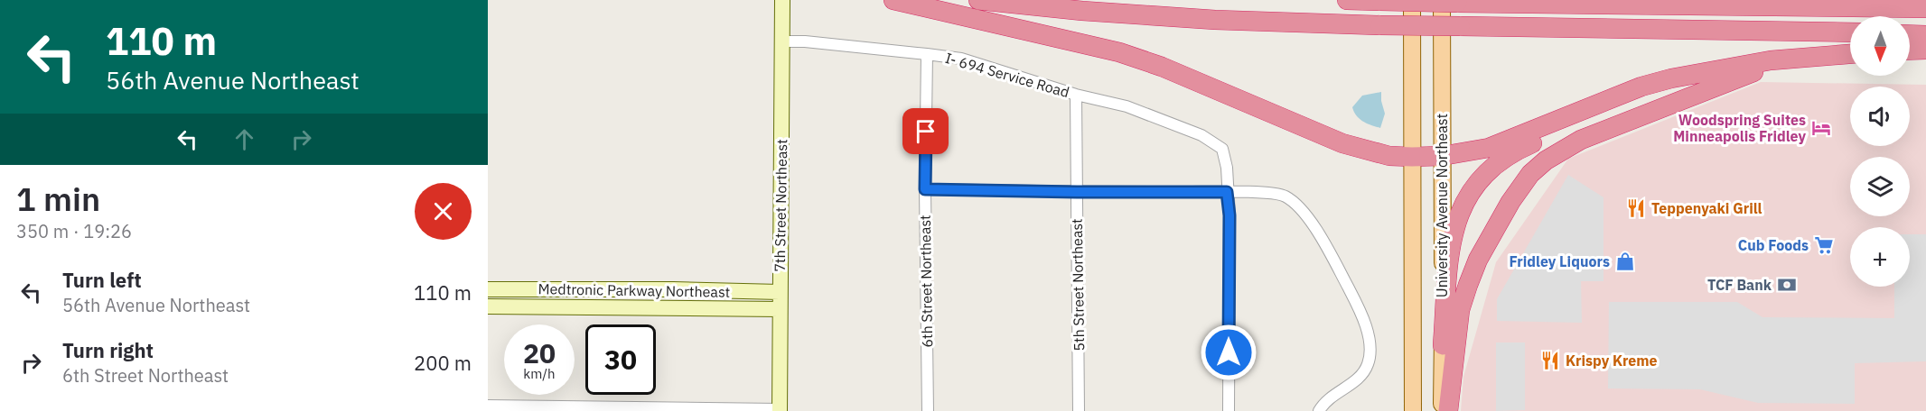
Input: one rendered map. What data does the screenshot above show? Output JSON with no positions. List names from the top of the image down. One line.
{"streets":{"main road":["University Avenue Northeast"],"street":["I- 694 Service Road","7th Street Northeast","6th Street Northeast","5th Street Northeast","Medtronic Parkway Northeast"]},"crossings":[["I- 694 Service Road","7th Street Northeast"],["I- 694 Service Road","6th Street Northeast"],["I- 694 Service Road","5th Street Northeast"],["7th Street Northeast","Medtronic Parkway Northeast"]],"places":{"hotel":["Woodspring Suites Minneapolis Fridley"],"restaurant":["Teppenyaki Grill","Krispy Kreme"],"supermarket":["Cub Foods"],"shop":["Fridley Liquors"],"bank":["TCF Bank"]},"north":"bottom","page":{"turn":["110 m","56th Avenue Northeast"],"map_buttons":"+","heading":["1 min","350 m · 19:26"],"list":[{"name":"Turn left","note":"56th Avenue Northeast","value":"110 m"},{"name":"Turn right","note":"6th Street Northeast","value":"200 m"}],"speed":"20 km/h","limit":"30"}}
